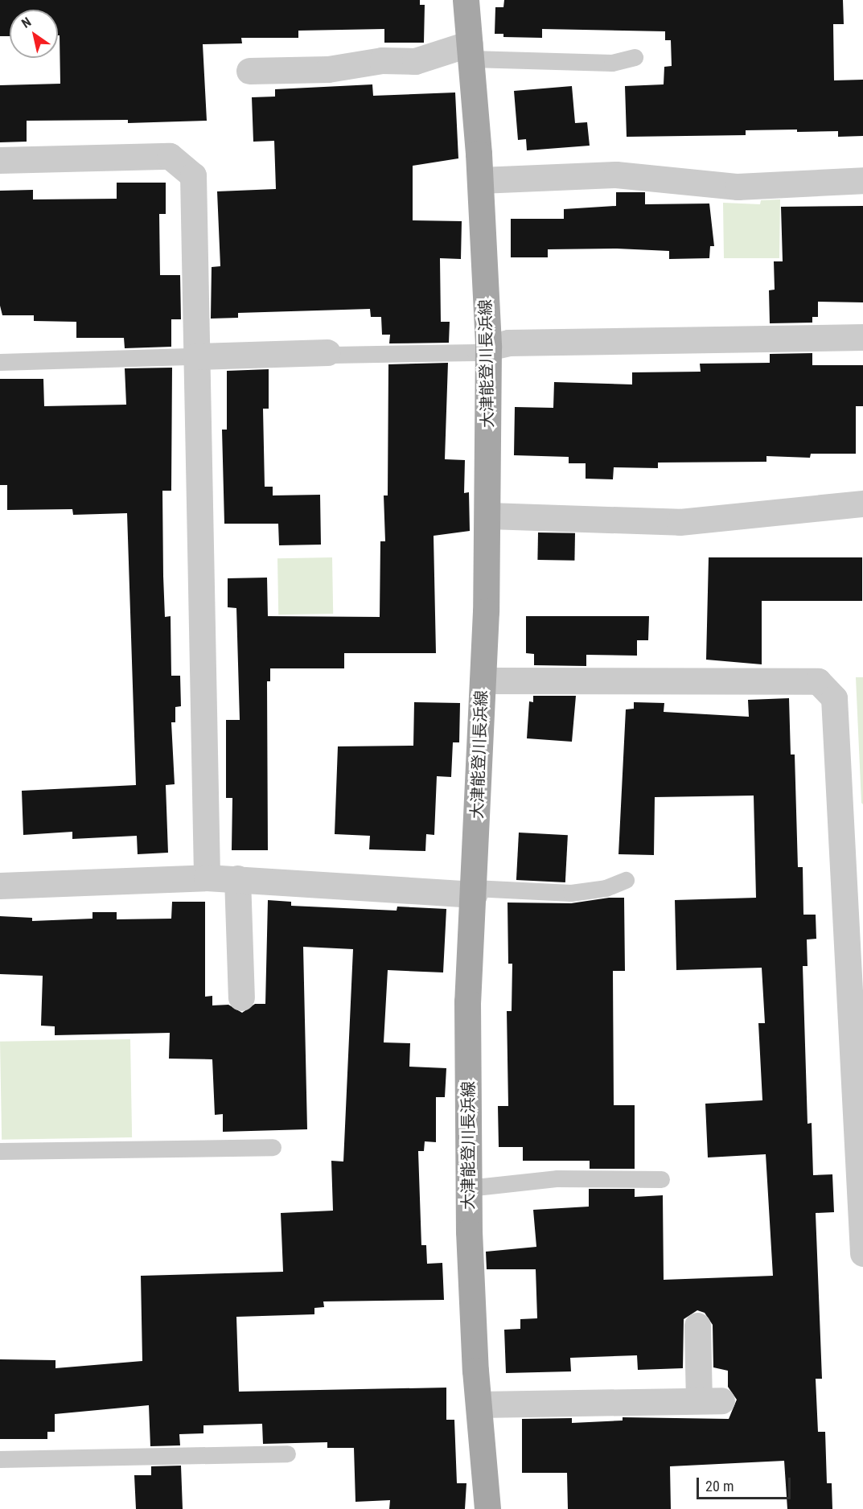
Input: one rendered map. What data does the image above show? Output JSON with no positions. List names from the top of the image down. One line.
{"streets":{"main road":["大津能登川長浜線"]},"scale_bar":"20 m","north":"top left"}
